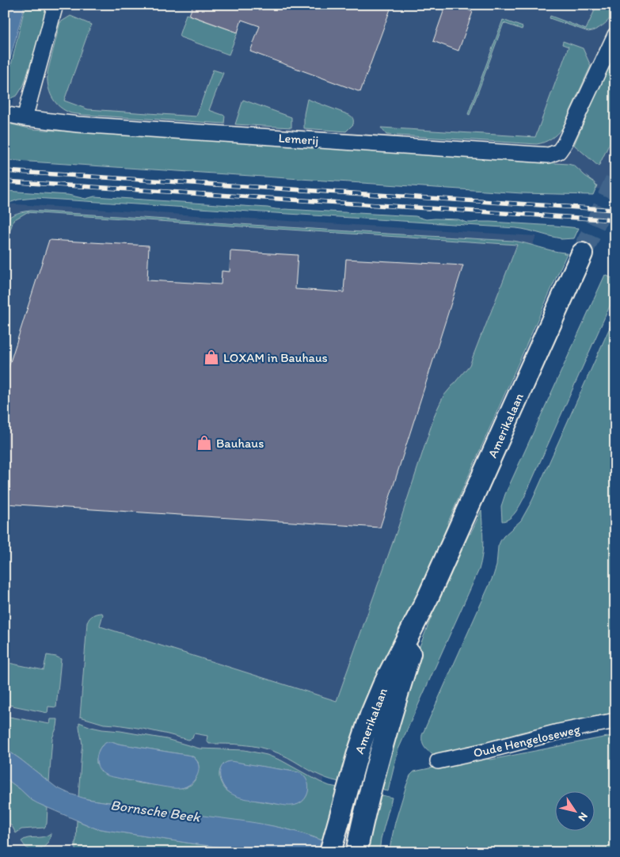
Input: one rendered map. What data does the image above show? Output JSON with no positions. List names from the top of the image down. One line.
{"streets":{"main road":["Amerikalaan"],"street":["Lemerij","Oude Hengeloseweg"]},"water":["Bornsche Beek"],"places":{"shop":["LOXAM in Bauhaus","Bauhaus"]},"north":"bottom right"}
